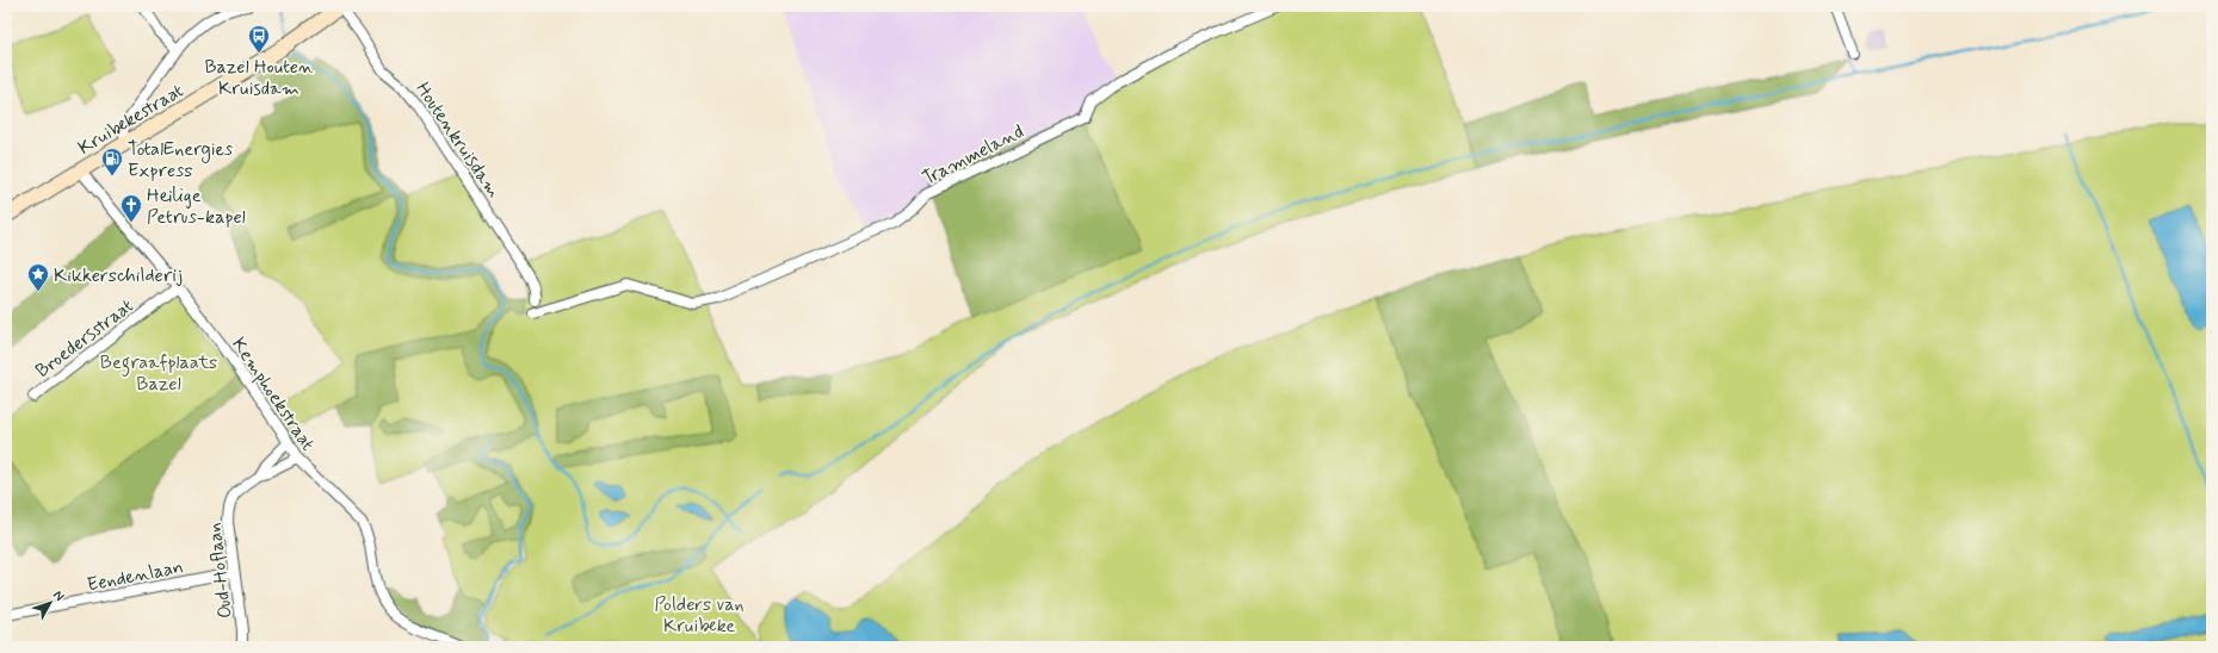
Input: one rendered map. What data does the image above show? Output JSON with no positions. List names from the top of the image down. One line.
{"streets":{"main road":["Kruibekestraat"],"street":["Houtenkruisdam","Trammeland","Broedersstraat","Kemphoekstraat","Oud-Hoflaan","Eendenlaan"]},"crossings":[["Kruibekestraat","Houtenkruisdam"],["Kruibekestraat","Kemphoekstraat"],["Broedersstraat","Kemphoekstraat"],["Kemphoekstraat","Oud-Hoflaan"],["Oud-Hoflaan","Eendenlaan"]],"parks":["Begraafplaats Bazel","Polders van Kruibeke"],"places":{"bus stop":["Bazel Houten Kruisdam"],"fuel station":["TotalEnergies Express"],"church":["Heilige Petrus-kapel"],"place":["Kikkerschilderij"]},"north":"top right"}
